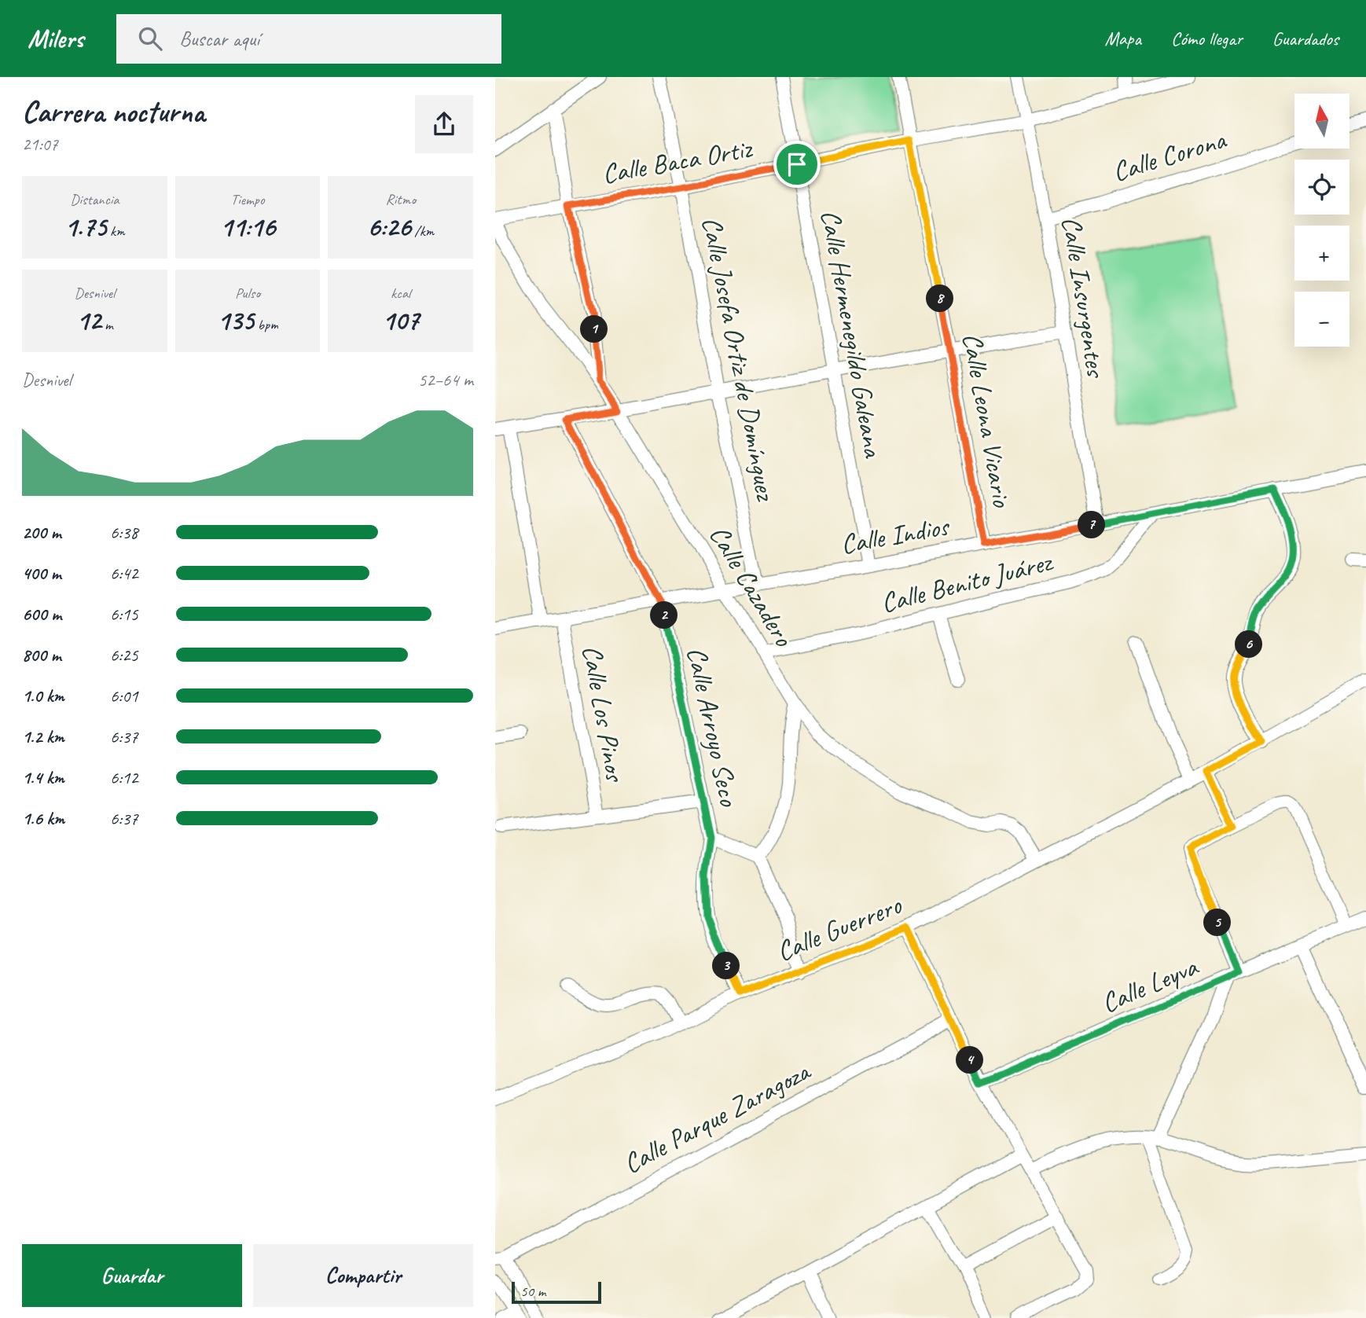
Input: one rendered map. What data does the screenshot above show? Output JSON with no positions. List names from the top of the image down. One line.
{"streets":{"street":["Calle Corona","Calle Baca Ortiz","Calle Insurgentes","Calle Hermenegildo Galeana","Calle Josefa Ortiz de Domínguez","Calle Leona Vicario","Calle Indios","Calle Benito Juárez","Calle Cazadero","Calle Los Pinos","Calle Arroyo Seco","Calle Guerrero","Calle Leyva","Calle Parque Zaragoza"]},"crossings":[["Calle Corona","Calle Insurgentes"],["Calle Baca Ortiz","Calle Insurgentes"],["Calle Baca Ortiz","Calle Hermenegildo Galeana"],["Calle Baca Ortiz","Calle Josefa Ortiz de Domínguez"],["Calle Baca Ortiz","Calle Leona Vicario"],["Calle Baca Ortiz","Calle Cazadero"],["Calle Insurgentes","Calle Indios"],["Calle Hermenegildo Galeana","Calle Indios"],["Calle Josefa Ortiz de Domínguez","Calle Indios"],["Calle Leona Vicario","Calle Indios"],["Calle Indios","Calle Benito Juárez"],["Calle Indios","Calle Cazadero"],["Calle Indios","Calle Los Pinos"],["Calle Indios","Calle Arroyo Seco"],["Calle Benito Juárez","Calle Cazadero"],["Calle Cazadero","Calle Guerrero"],["Calle Arroyo Seco","Calle Guerrero"]],"scale_bar":"50 m","north":"top","page":{"header":"Milers","search":"Buscar aquí","nav":["Mapa","Cómo llegar","Guardados"],"heading":["Carrera nocturna","21:07"],"map_buttons":["+","−"],"stats":[["Distancia","1.75 km"],["Tiempo","11:16"],["Ritmo","6:26 /km"],["Desnivel","12 m"],["Pulso","135 bpm"],["kcal","107"]],"pins":["8","1","7","2","6","5","3","4"],"chart":["Desnivel","52–64 m"],"list":[{"name":"200 m","note":"6:38"},{"name":"400 m","note":"6:42"},{"name":"600 m","note":"6:15"},{"name":"800 m","note":"6:25"},{"name":"1.0 km","note":"6:01"},{"name":"1.2 km","note":"6:37"},{"name":"1.4 km","note":"6:12"},{"name":"1.6 km","note":"6:37"}],"buttons":["Guardar","Compartir"],"scale":"50 m"}}
